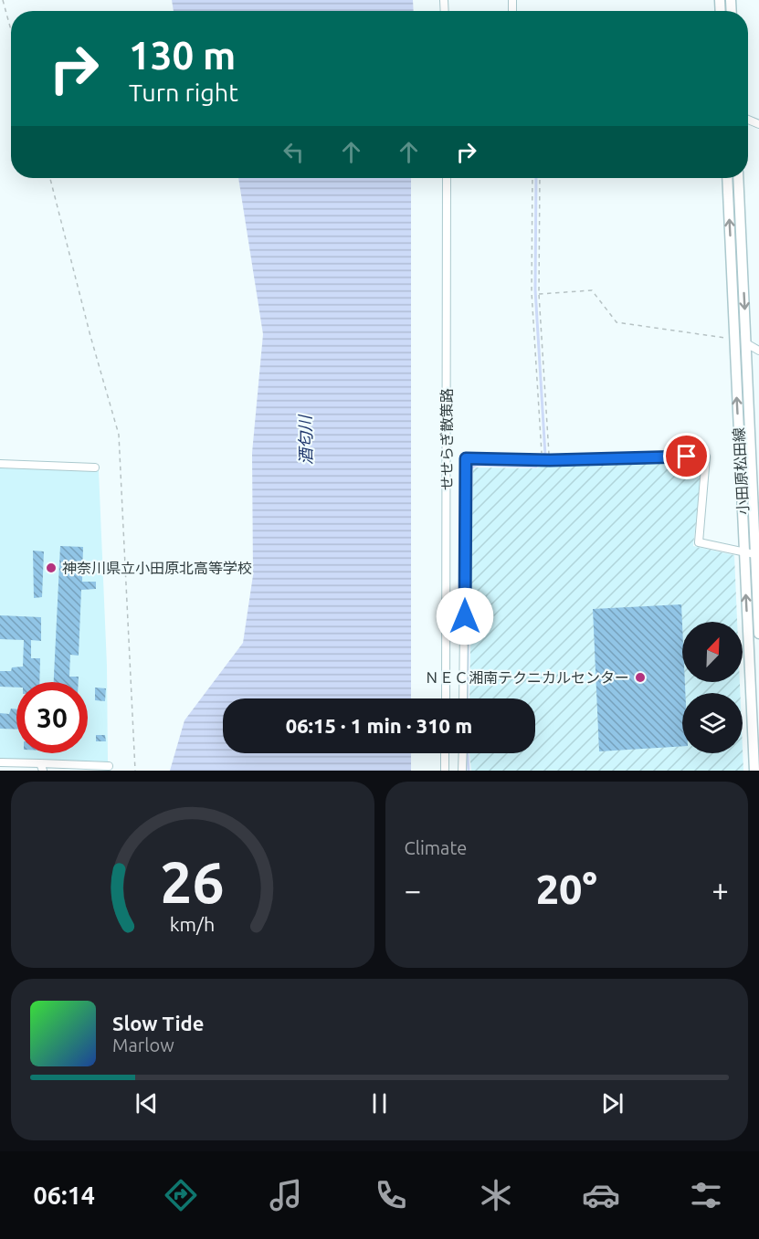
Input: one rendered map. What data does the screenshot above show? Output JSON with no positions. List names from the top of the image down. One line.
{"streets":{"main road":["小田原松田線"],"street":["せせらぎ散策路"]},"water":["酒匂川"],"places":["神奈川県立小田原北高等学校","ＮＥＣ湘南テクニカルセンター"],"north":"top right","page":{"turn":["130 m","Turn right"],"limit":"30","trip":"06:15 · 1 min · 310 m","tile":"Climate","heat":["−","20°","+"],"song":["Slow Tide","Marlow"],"tabs":"06:14","gauge":["26","km/h"]}}
